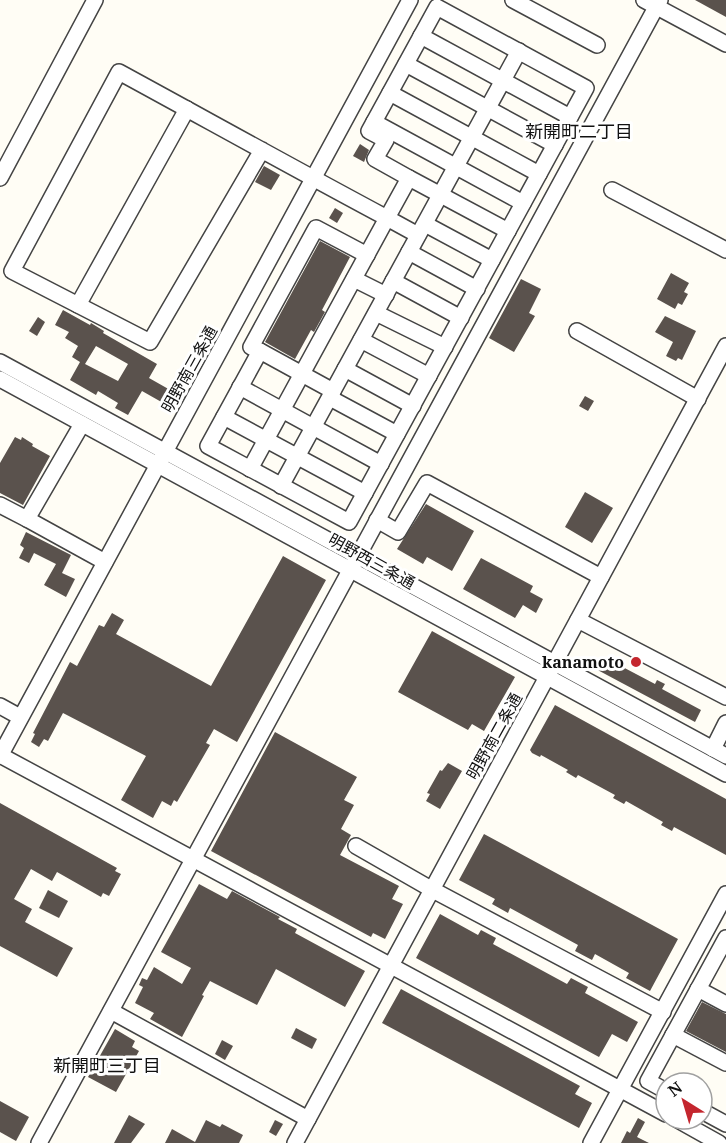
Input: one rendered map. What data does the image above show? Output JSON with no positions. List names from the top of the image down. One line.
{"streets":{"street":["明野南三条通","明野西三条通","明野南二条通"]},"crossings":[["明野南三条通","明野西三条通"],["明野西三条通","明野南二条通"]],"districts":["新開町二丁目","新開町三丁目"],"places":["kanamoto"],"north":"top left"}
